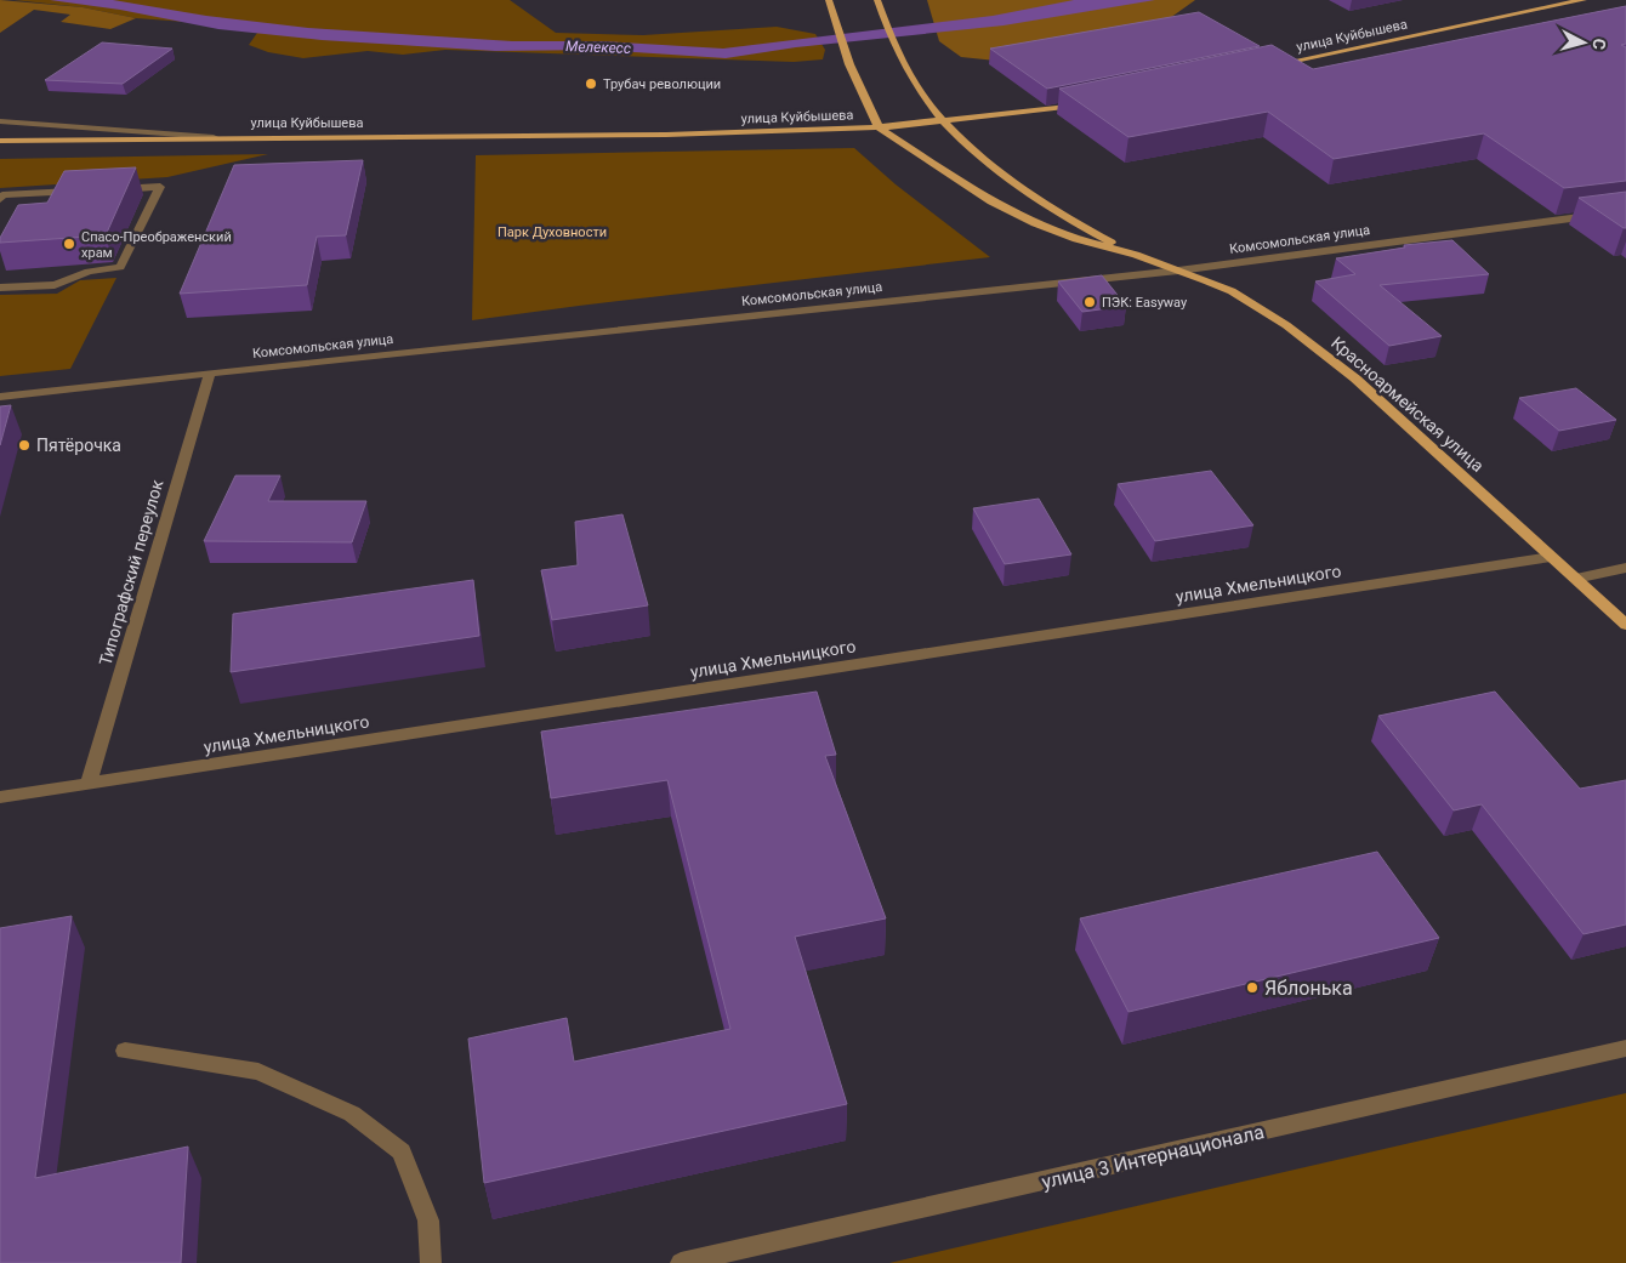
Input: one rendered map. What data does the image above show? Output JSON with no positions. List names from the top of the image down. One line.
{"streets":{"main road":["улица Куйбышева","Красноармейская улица"],"street":["Комсомольская улица","Типографский переулок","улица Хмельницкого","улица 3 Интернационала"]},"crossings":[["улица Куйбышева","Красноармейская улица"],["Комсомольская улица","Красноармейская улица"],["Комсомольская улица","Типографский переулок"],["Красноармейская улица","улица Хмельницкого"],["Типографский переулок","улица Хмельницкого"]],"water":["Мелекесс"],"parks":["Парк Духовности"],"places":["Трубач революции","Спасо-Преображенский храм","ПЭК: Easyway","Пятёрочка","Яблонька"],"north":"right"}
